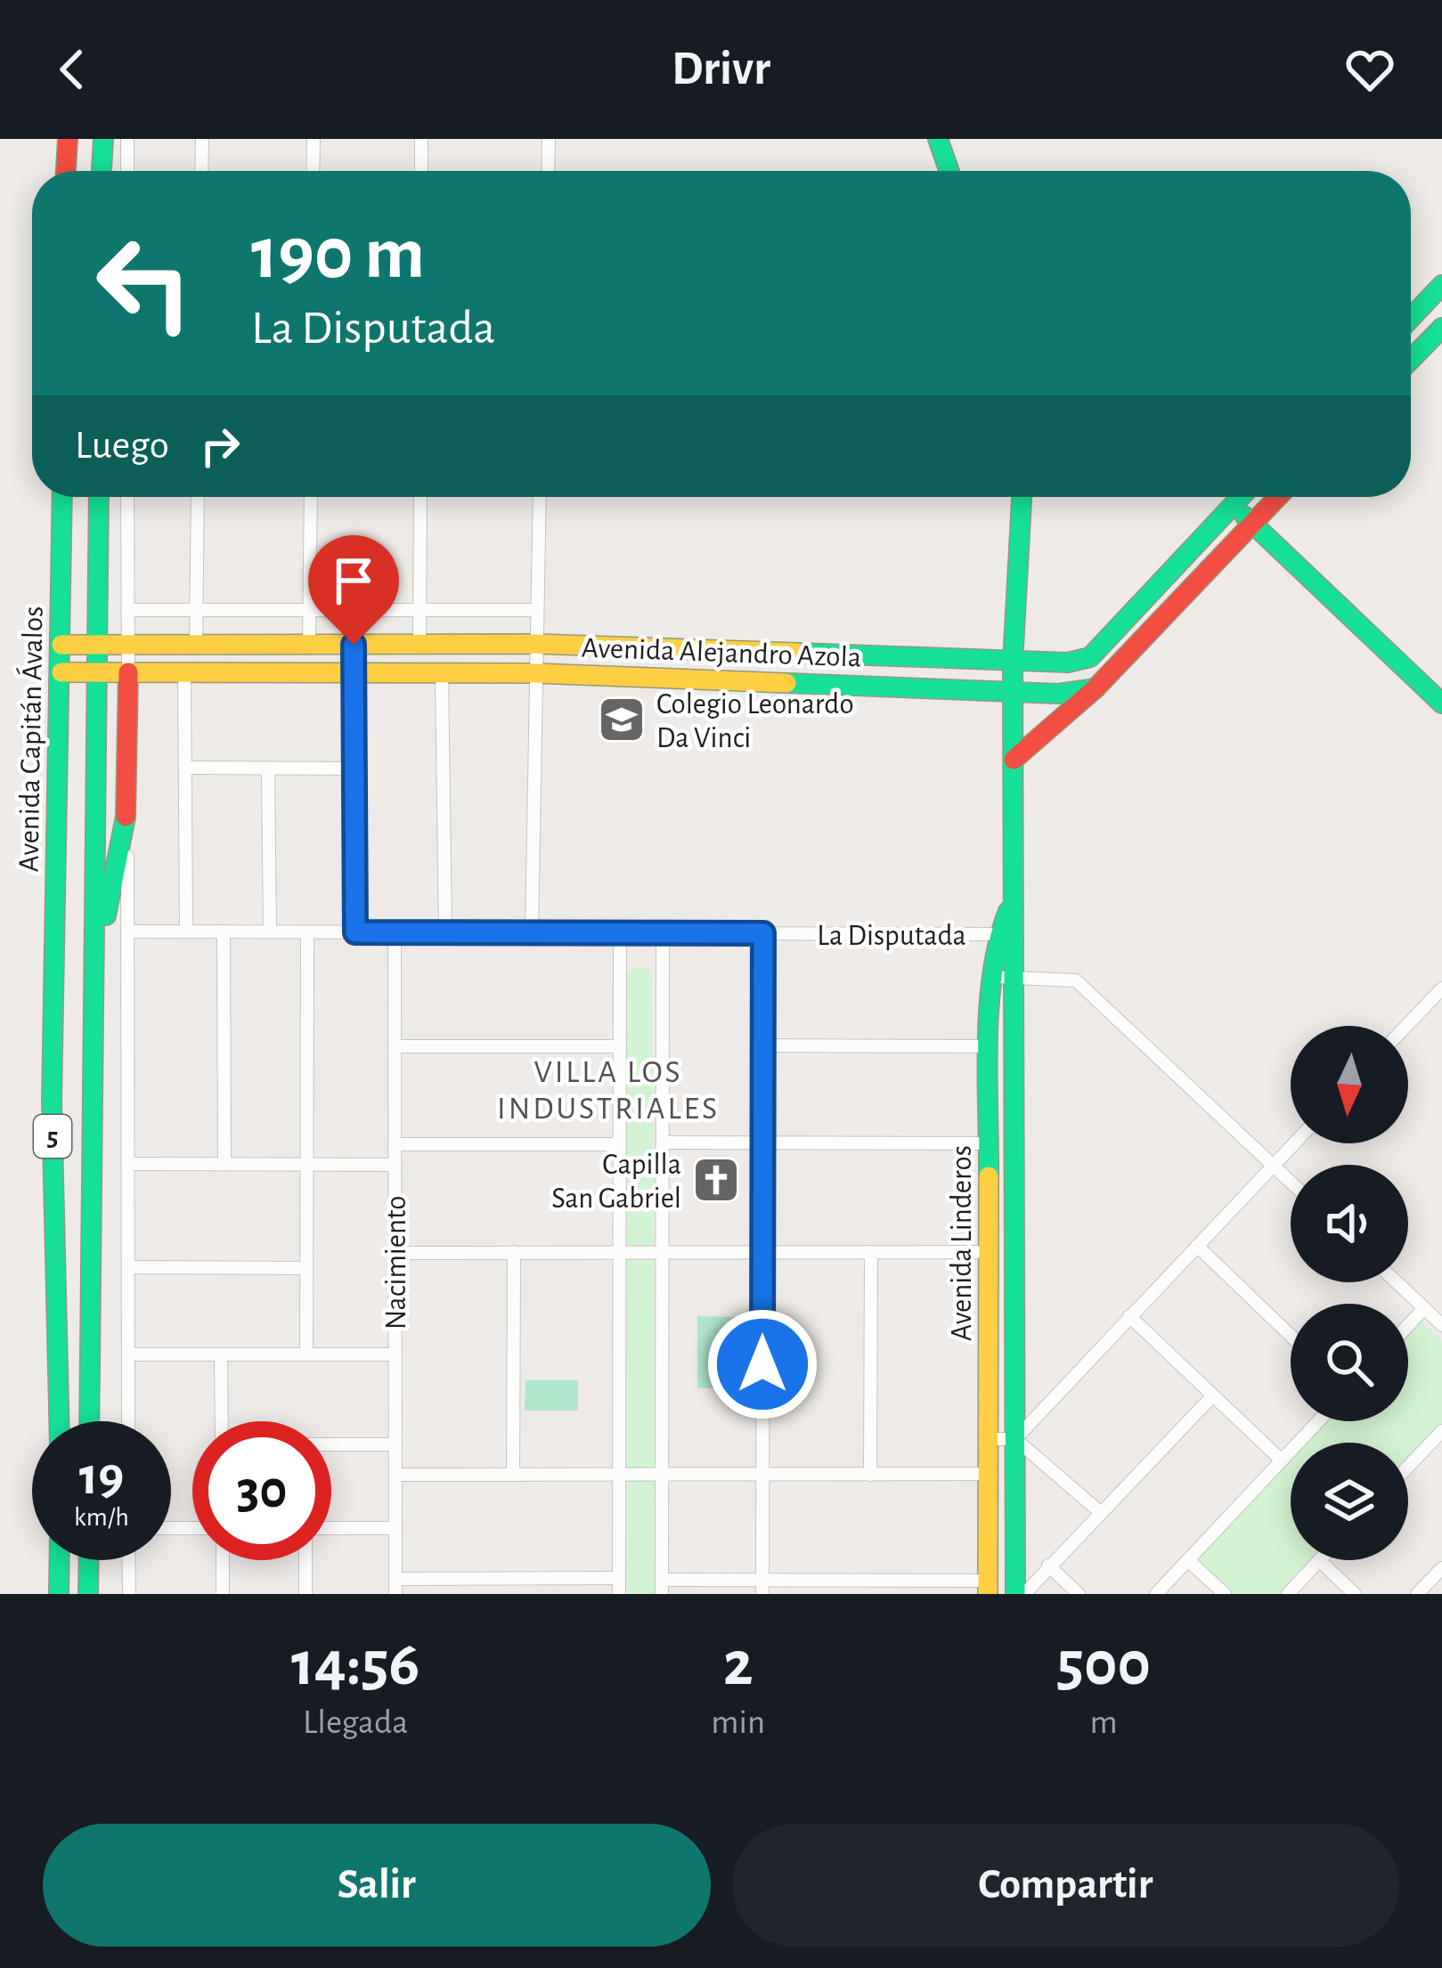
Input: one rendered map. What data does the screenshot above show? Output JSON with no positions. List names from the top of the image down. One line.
{"streets":{"main road":["Avenida Alejandro Azola","Avenida Capitán Ávalos","5","Avenida Linderos"],"street":["La Disputada","Nacimiento"]},"crossings":[["Avenida Alejandro Azola","Avenida Capitán Ávalos"],["Avenida Alejandro Azola","5"],["Avenida Alejandro Azola","Avenida Linderos"],["La Disputada","Avenida Linderos"],["La Disputada","Nacimiento"]],"districts":["VILLA LOS INDUSTRIALES"],"places":{"school or university":["Colegio Leonardo Da Vinci"],"church":["Capilla San Gabriel"]},"north":"bottom","page":{"header":"Drivr","turn":["190 m","La Disputada"],"then":"Luego","speed":"19 km/h","limit":"30","eta":["14:56","Llegada","2","min","500","m"],"buttons":["Salir","Compartir"]}}
